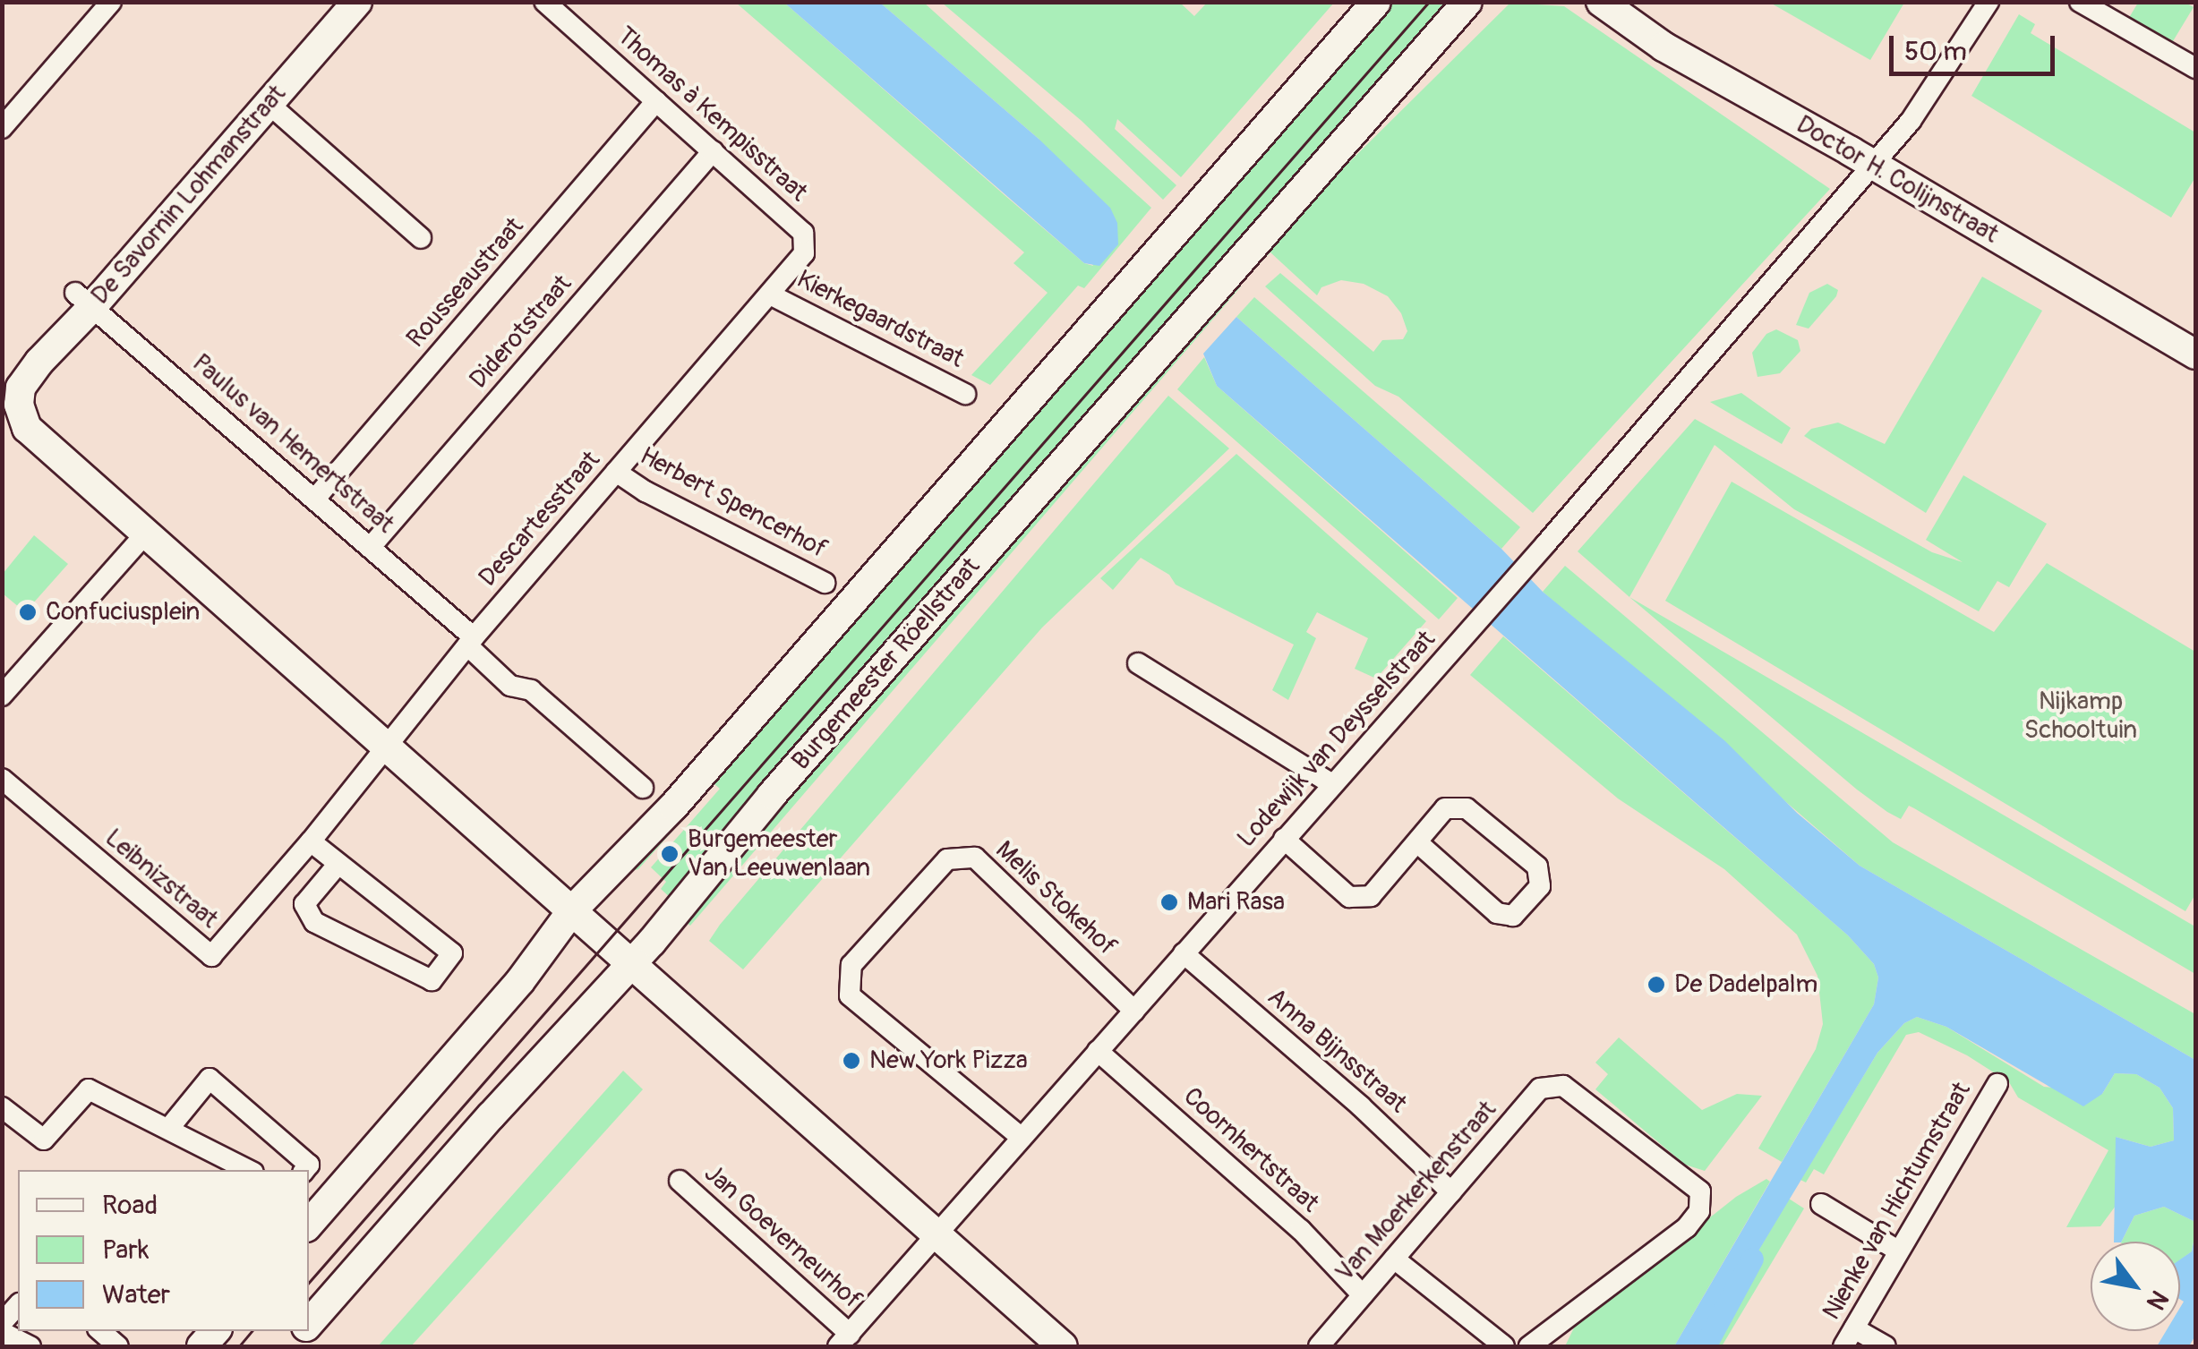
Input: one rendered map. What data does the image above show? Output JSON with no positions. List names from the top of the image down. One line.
{"streets":{"street":["Thomas à Kempisstraat","Doctor H. Colijnstraat","De Savornin Lohmanstraat","Rousseaustraat","Kierkegaardstraat","Diderotstraat","Paulus van Hemertstraat","Herbert Spencerhof","Descartesstraat","Burgemeester Röellstraat","Lodewijk van Deysselstraat","Leibnizstraat","Melis Stokehof","Anna Bijnsstraat","Coornhertstraat","Van Moerkerkenstraat","Nienke van Hichtumstraat","Jan Goeverneurhof"]},"crossings":[["Thomas à Kempisstraat","Rousseaustraat"],["Thomas à Kempisstraat","Diderotstraat"],["Thomas à Kempisstraat","Descartesstraat"],["Doctor H. Colijnstraat","Lodewijk van Deysselstraat"],["De Savornin Lohmanstraat","Paulus van Hemertstraat"],["Rousseaustraat","Paulus van Hemertstraat"],["Kierkegaardstraat","Descartesstraat"],["Diderotstraat","Paulus van Hemertstraat"],["Paulus van Hemertstraat","Descartesstraat"],["Herbert Spencerhof","Descartesstraat"],["Descartesstraat","Leibnizstraat"],["Lodewijk van Deysselstraat","Melis Stokehof"],["Lodewijk van Deysselstraat","Anna Bijnsstraat"],["Lodewijk van Deysselstraat","Coornhertstraat"],["Lodewijk van Deysselstraat","Jan Goeverneurhof"],["Anna Bijnsstraat","Van Moerkerkenstraat"],["Coornhertstraat","Van Moerkerkenstraat"]],"parks":["Nijkamp Schooltuin"],"places":["Confuciusplein","Burgemeester Van Leeuwenlaan","Mari Rasa","De Dadelpalm","New York Pizza"],"legend":["Road","Park","Water"],"scale_bar":"50 m","north":"bottom right"}
